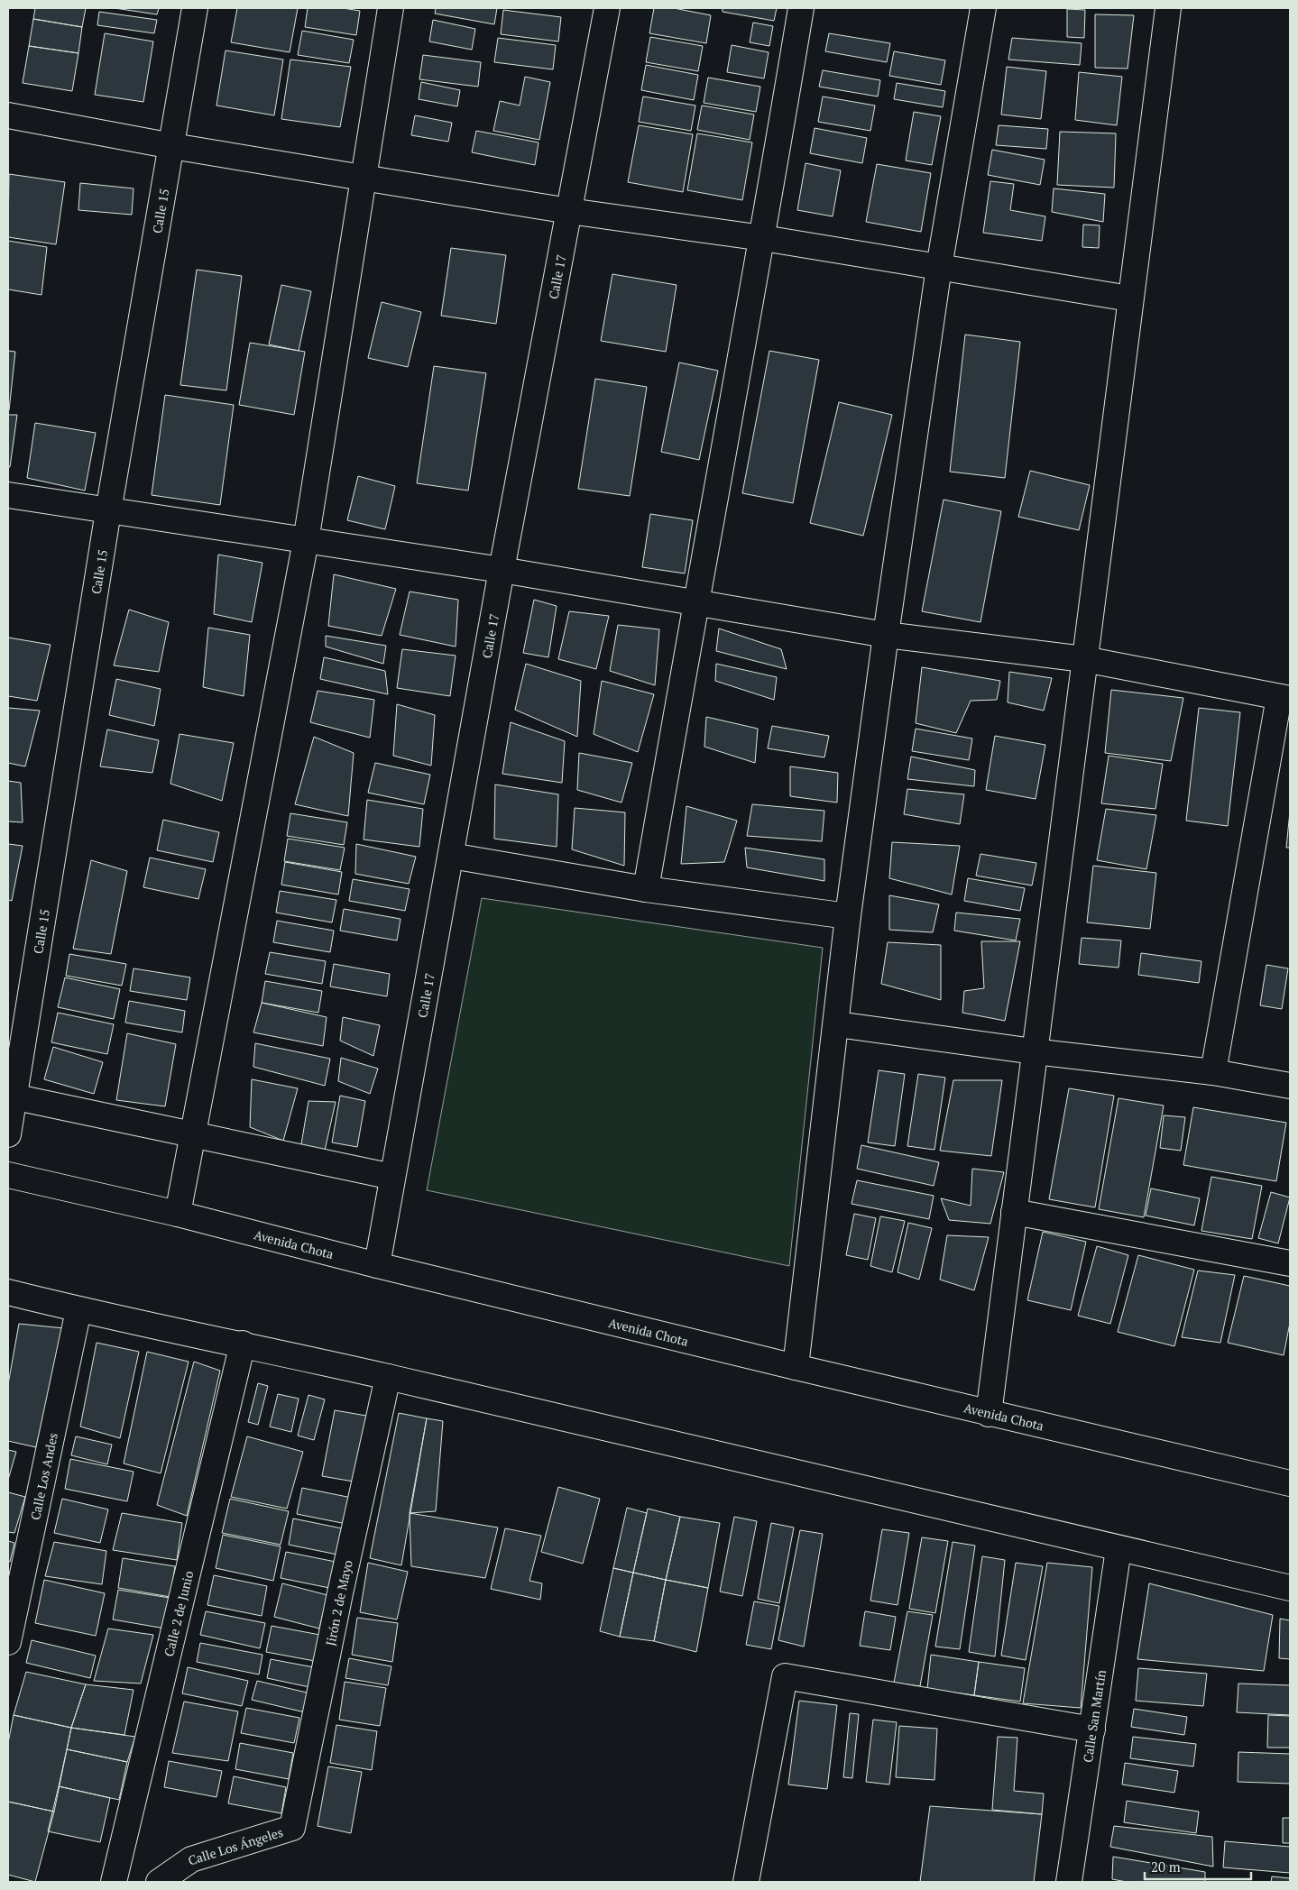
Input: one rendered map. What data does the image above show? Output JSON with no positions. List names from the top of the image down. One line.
{"streets":{"main road":["Calle 15","Calle 17","Avenida Chota","Calle Los Andes","Jirón 2 de Mayo","Calle 2 de Junio","Calle San Martín","Calle Los Ángeles"]},"crossings":[["Calle 17","Avenida Chota"],["Jirón 2 de Mayo","Calle Los Ángeles"]],"scale_bar":"20 m"}
